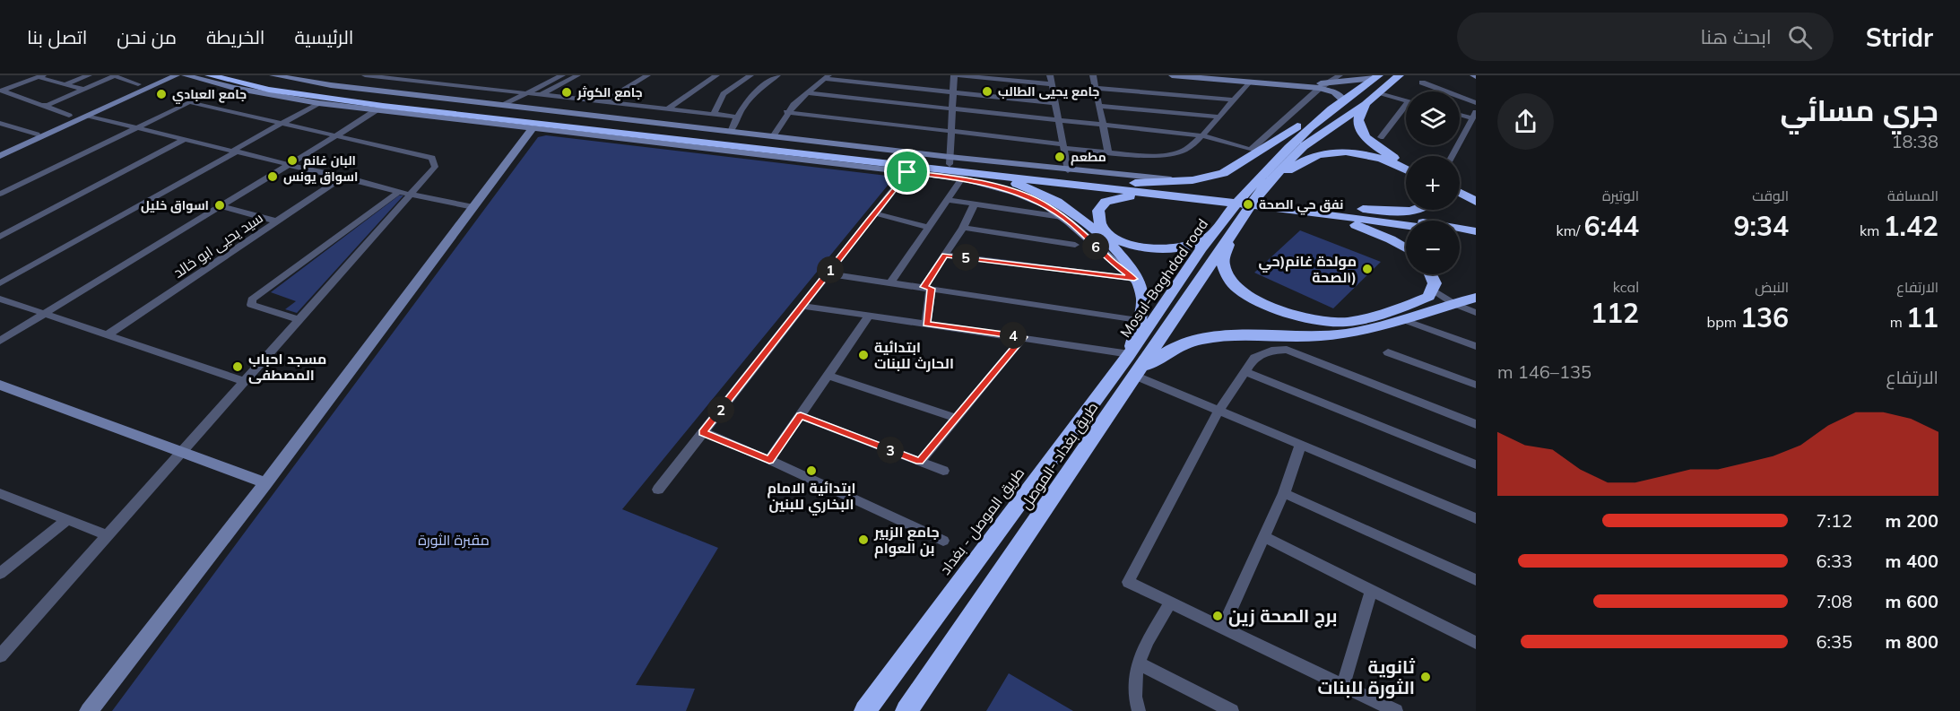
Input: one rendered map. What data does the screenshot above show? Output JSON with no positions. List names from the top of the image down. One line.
{"streets":{"highway":["Mosul-Baghdad road","طريق بغداد -الموصل","طريق الموصل - بغداد"],"street":["سيد يحيى ابو خالد"]},"crossings":[["Mosul-Baghdad road","طريق بغداد -الموصل"],["Mosul-Baghdad road","طريق الموصل - بغداد"],["طريق بغداد -الموصل","طريق الموصل - بغداد"]],"parks":["مقبرة الثورة"],"places":["جامع يحيى الطالب","جامع الكوثر","جامع العبادي","مطعم","البان غانم","اسواق يونس","نفق حي الصحة","اسواق خليل","مولدة غانم(حي الصحة)","ابتدائية الحارث للبنات","مسجد احباب المصطفى","ابتدائية الامام البخاري للبنين","جامع الزبير بن العوام","برج الصحة زين","ثانوية الثورة للبنات"],"page":{"header":"Stridr","search":"ابحث هنا","nav":["الرئيسية","الخريطة","من نحن","اتصل بنا"],"heading":["جري مسائي","18:38"],"map_buttons":["+","−"],"stats":[["المسافة","1.42 km"],["الوقت","9:34"],["الوتيرة","6:44 /km"],["الارتفاع","11 m"],["النبض","136 bpm"],["kcal","112"]],"pins":["6","5","1","4","2","3"],"chart":["الارتفاع","135–146 m"],"list":[{"name":"200 m","note":"7:12"},{"name":"400 m","note":"6:33"},{"name":"600 m","note":"7:08"},{"name":"800 m","note":"6:35"}]}}
